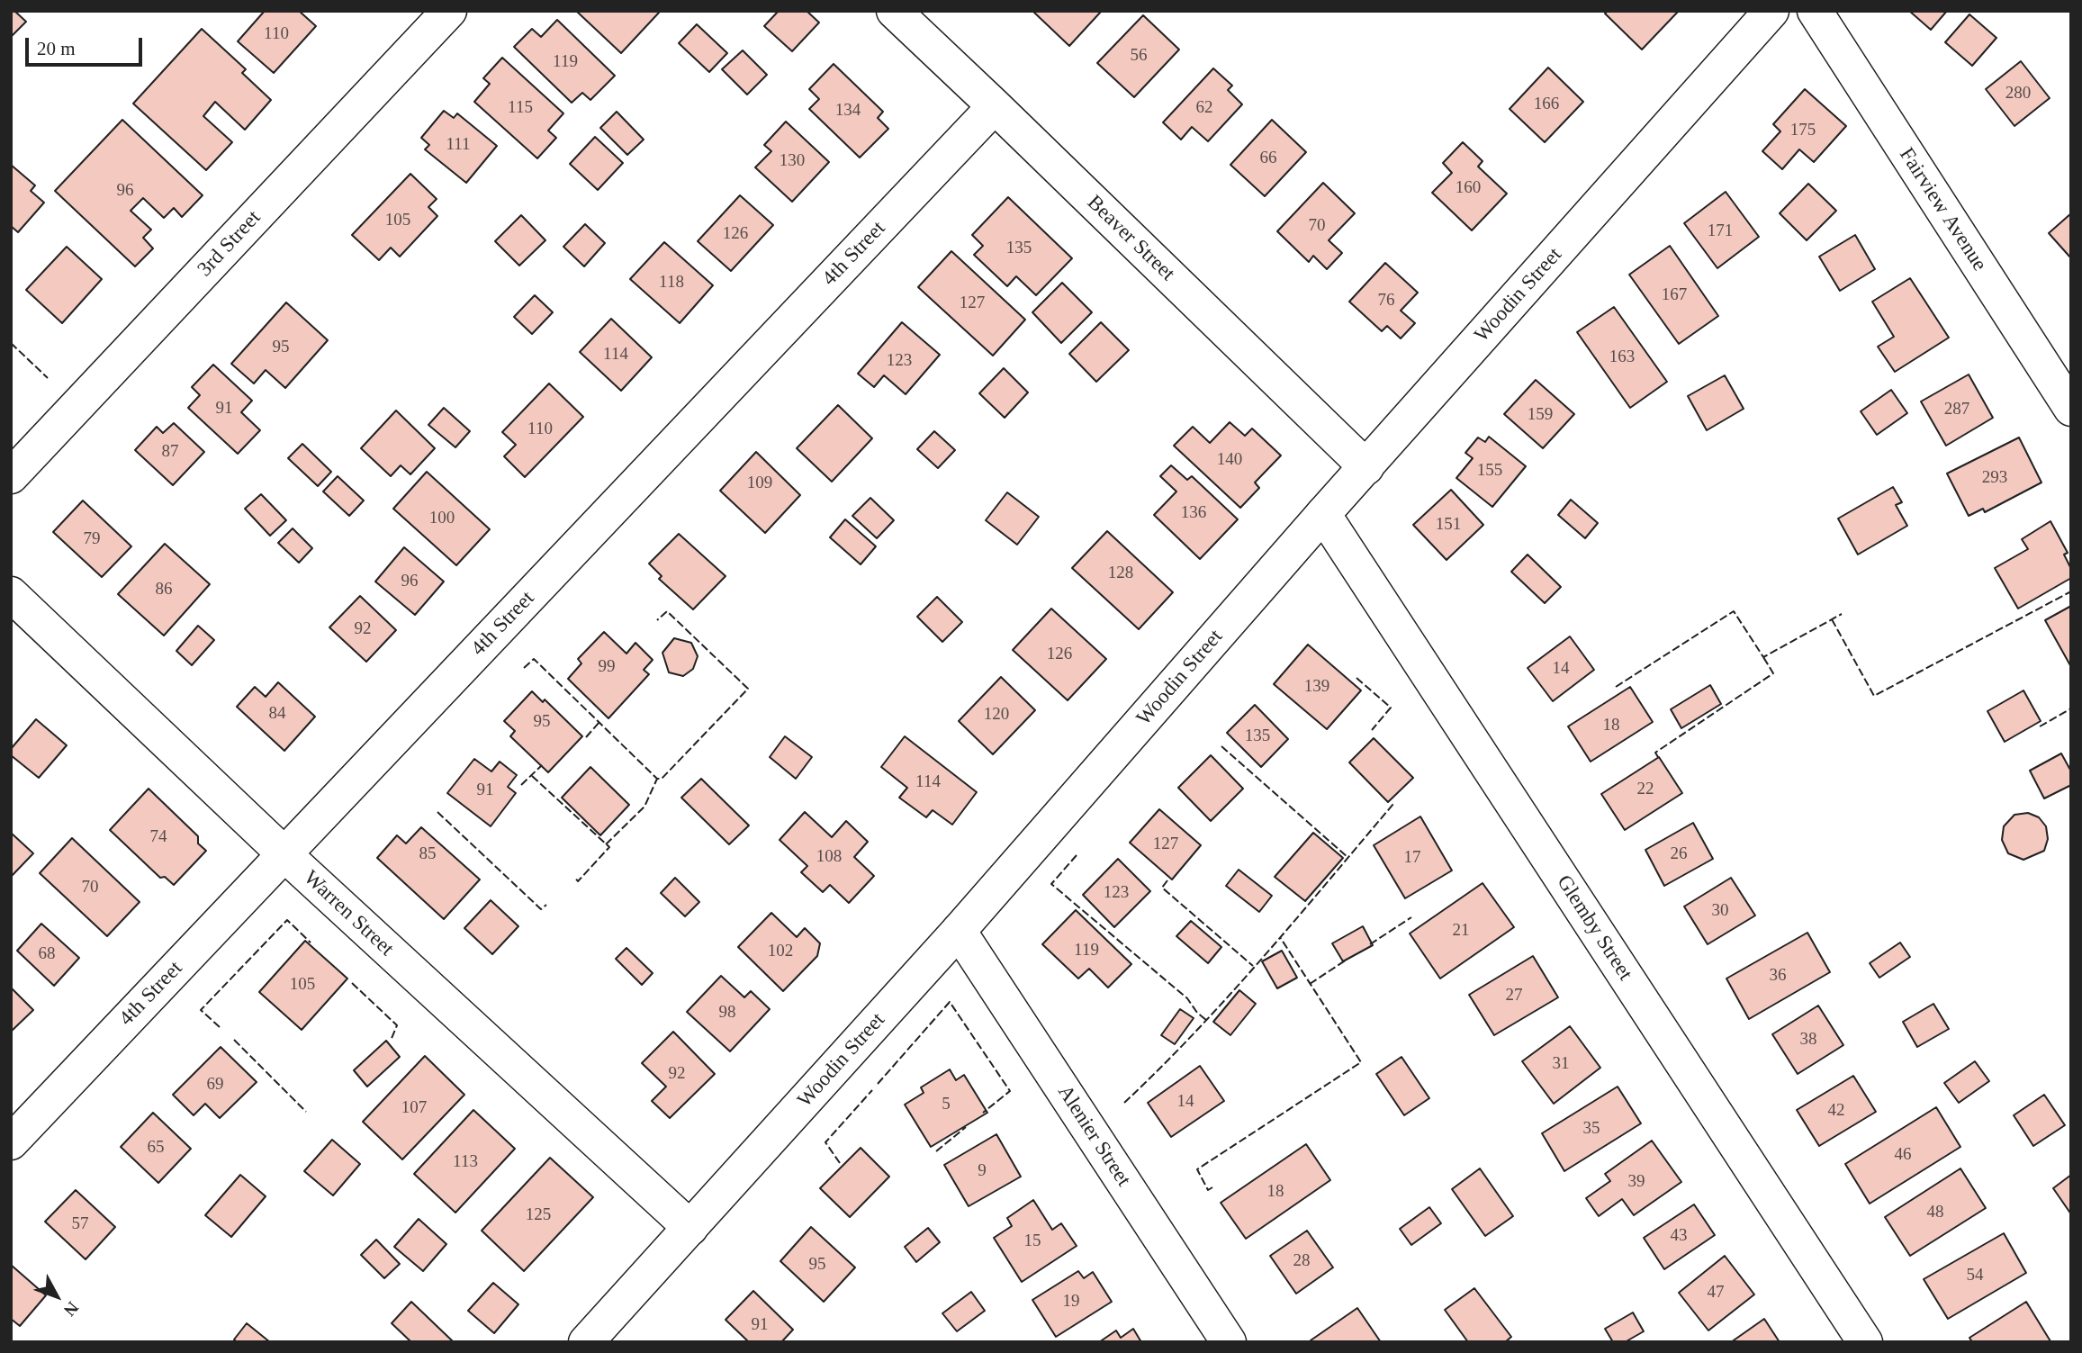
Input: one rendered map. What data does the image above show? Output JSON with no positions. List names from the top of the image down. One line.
{"streets":{"street":["Fairview Avenue","Beaver Street","3rd Street","4th Street","Woodin Street","Warren Street","Glemby Street","Alenier Street"]},"crossings":[["Beaver Street","4th Street"],["Beaver Street","Woodin Street"],["4th Street","Warren Street"],["Woodin Street","Warren Street"],["Woodin Street","Glemby Street"],["Woodin Street","Alenier Street"]],"house_numbers":["110","56","119","280","166","115","62","134","175","111","66","130","160","96","105","70","171","126","135","118","167","76","127","95","114","163","123","91","287","159","110","87","140","155","293","109","136","100","151","79","128","96","86","92","126","99","14","139","84","120","95","18","135","114","22","91","74","127","85","26","108","17","70","123","30","21","119","102","68","36","105","27","98","38","31","92","69","14","5","107","42","35","65","46","113","9","39","18","48","125","57","43","15","28","95","54","47","19","91"],"scale_bar":"20 m","north":"bottom right"}
